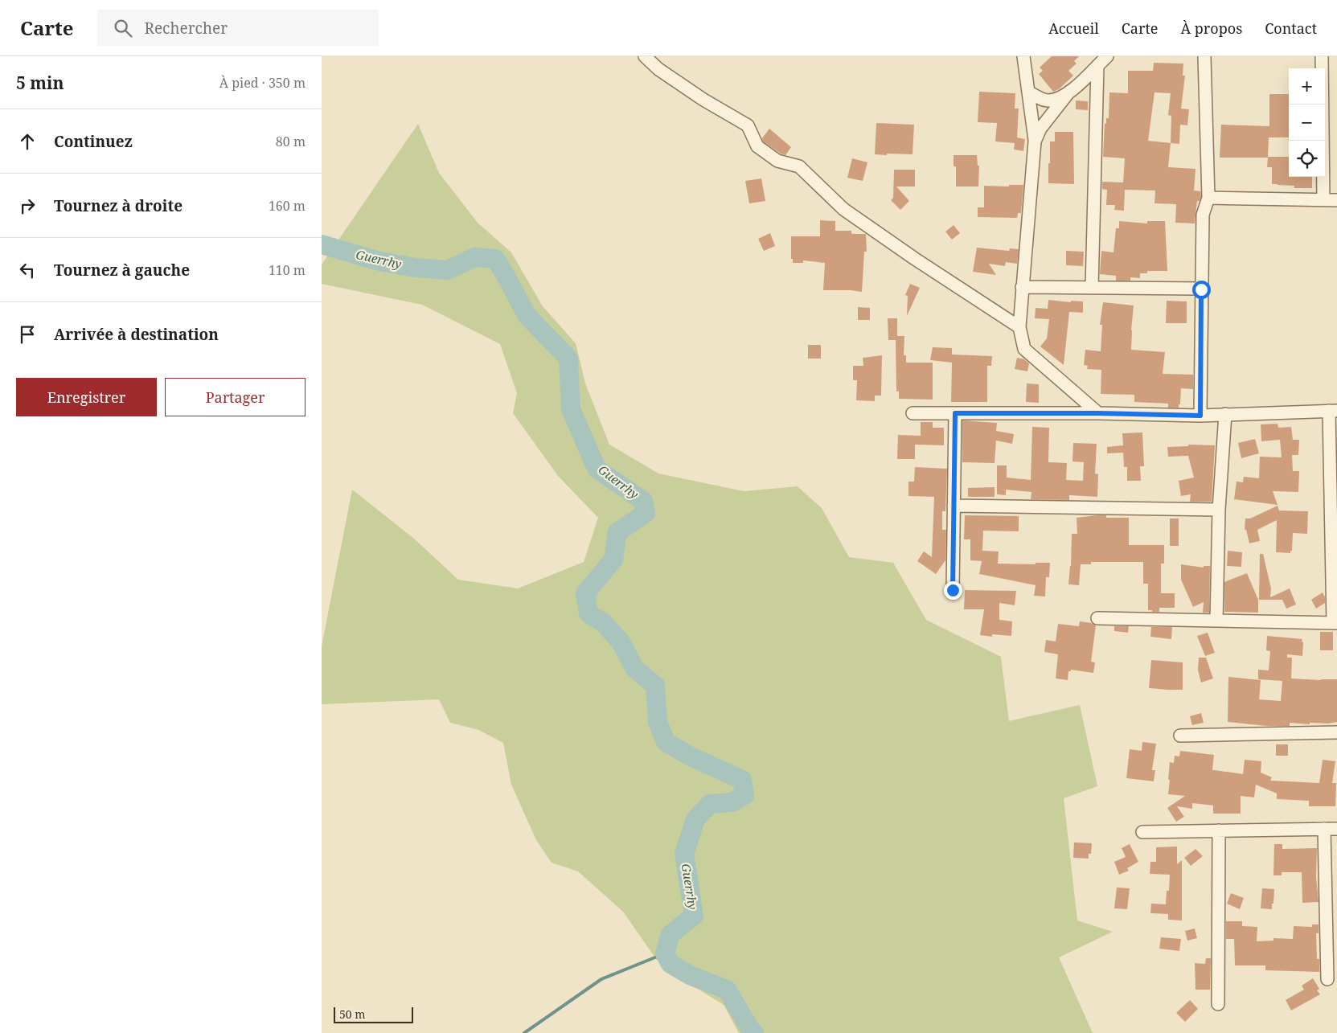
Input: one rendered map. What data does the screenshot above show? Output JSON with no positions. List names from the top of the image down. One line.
{"water":["Guerrhy"],"scale_bar":"50 m","page":{"header":"Carte","search":"Rechercher","nav":["Accueil","Carte","À propos","Contact"],"heading":["5 min","À pied · 350 m"],"map_buttons":["+","−"],"list":[["Continuez","80 m"],["Tournez à droite","160 m"],["Tournez à gauche","110 m"],"Arrivée à destination"],"buttons":["Enregistrer","Partager"],"scale":"50 m"}}
